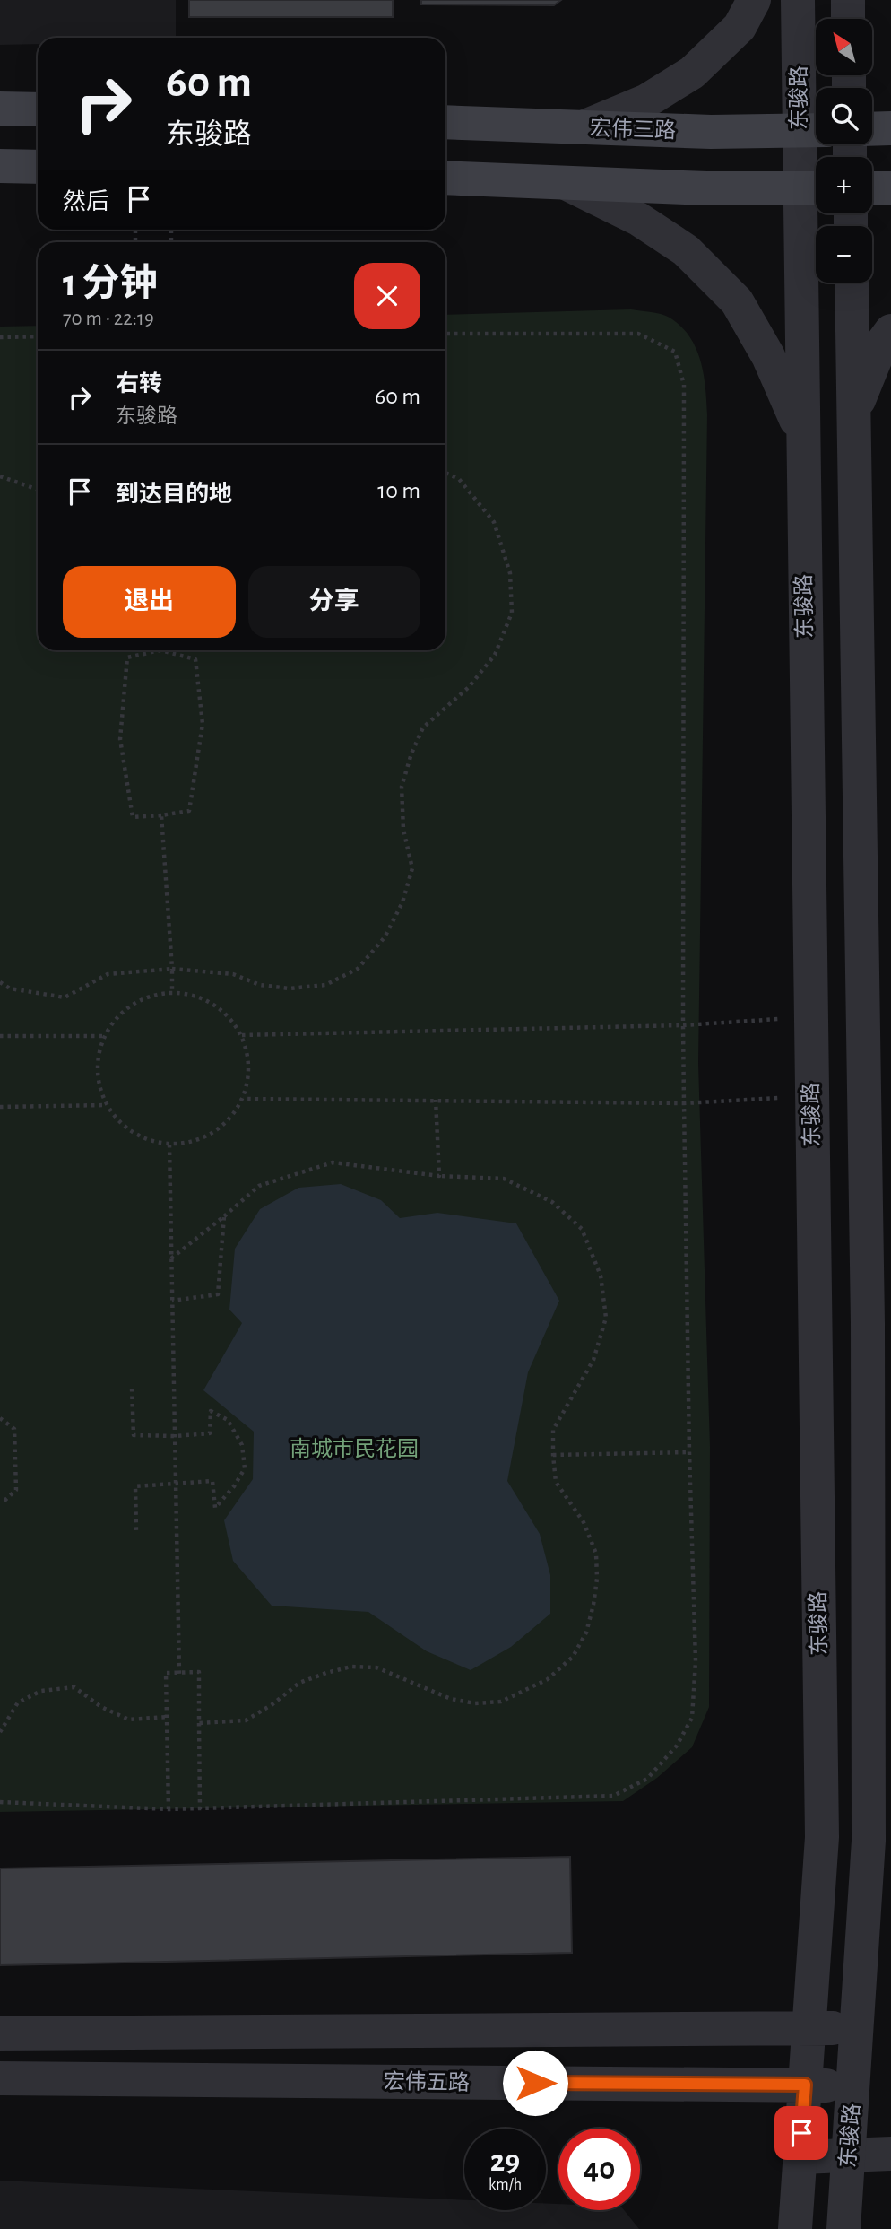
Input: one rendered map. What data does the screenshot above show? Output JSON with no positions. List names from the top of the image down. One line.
{"streets":{"main road":["宏伟三路"],"street":["东骏路","宏伟五路"]},"crossings":[["东骏路","宏伟三路"],["东骏路","宏伟五路"]],"parks":["南城市民花园"],"north":"top left","page":{"map_buttons":["+","−"],"turn":["60 m","东骏路"],"then":"然后","heading":["1 分钟","70 m · 22:19"],"list":[{"name":"右转","note":"东骏路","value":"60 m"},{"name":"到达目的地","value":"10 m"}],"buttons":["退出","分享"],"speed":"29 km/h","limit":"40"}}
